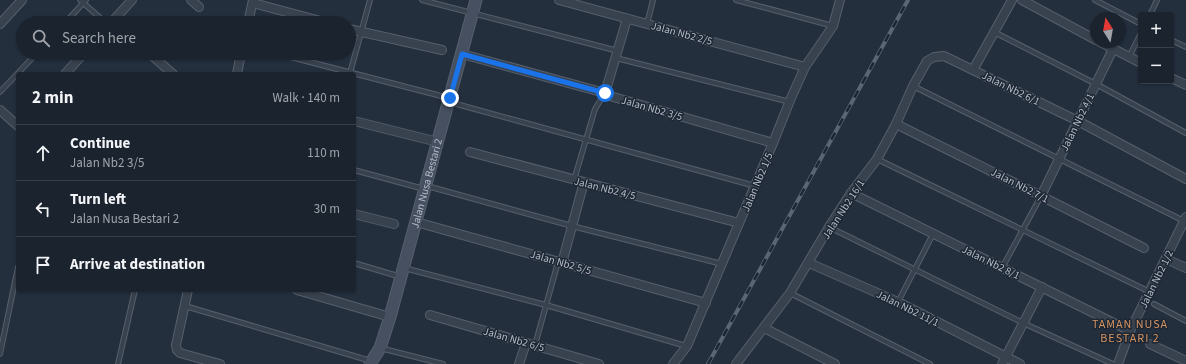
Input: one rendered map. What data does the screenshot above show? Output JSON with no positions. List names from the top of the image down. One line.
{"streets":{"street":["Jalan Nb2 2/5","Jalan Nb2 6/1","Jalan Nb2 3/5","Jalan Nb2 4/1","Jalan Nb2 1/5","Jalan Nusa Bestari 2","Jalan Nb2 7/1","Jalan Nb2 4/5","Jalan Nb2 16/1","Jalan Nb2 5/5","Jalan Nb2 8/1","Jalan Nb2 1/2","Jalan Nb2 11/1","Jalan Nb2 6/5"]},"crossings":[["Jalan Nb2 2/5","Jalan Nb2 1/5"],["Jalan Nb2 6/1","Jalan Nb2 4/1"],["Jalan Nb2 6/1","Jalan Nb2 16/1"],["Jalan Nb2 3/5","Jalan Nb2 1/5"],["Jalan Nb2 3/5","Jalan Nusa Bestari 2"],["Jalan Nb2 4/1","Jalan Nb2 7/1"],["Jalan Nb2 1/5","Jalan Nb2 4/5"],["Jalan Nb2 1/5","Jalan Nb2 5/5"],["Jalan Nusa Bestari 2","Jalan Nb2 5/5"],["Jalan Nb2 7/1","Jalan Nb2 16/1"],["Jalan Nb2 16/1","Jalan Nb2 8/1"],["Jalan Nb2 16/1","Jalan Nb2 11/1"],["Jalan Nb2 8/1","Jalan Nb2 1/2"]],"districts":["TAMAN NUSA BESTARI 2"],"north":"top","page":{"map_buttons":["+","−"],"search":"Search here","heading":["2 min","Walk · 140 m"],"list":[["Continue","Jalan Nb2 3/5","110 m"],["Turn left","Jalan Nusa Bestari 2","30 m"],"Arrive at destination"]}}
